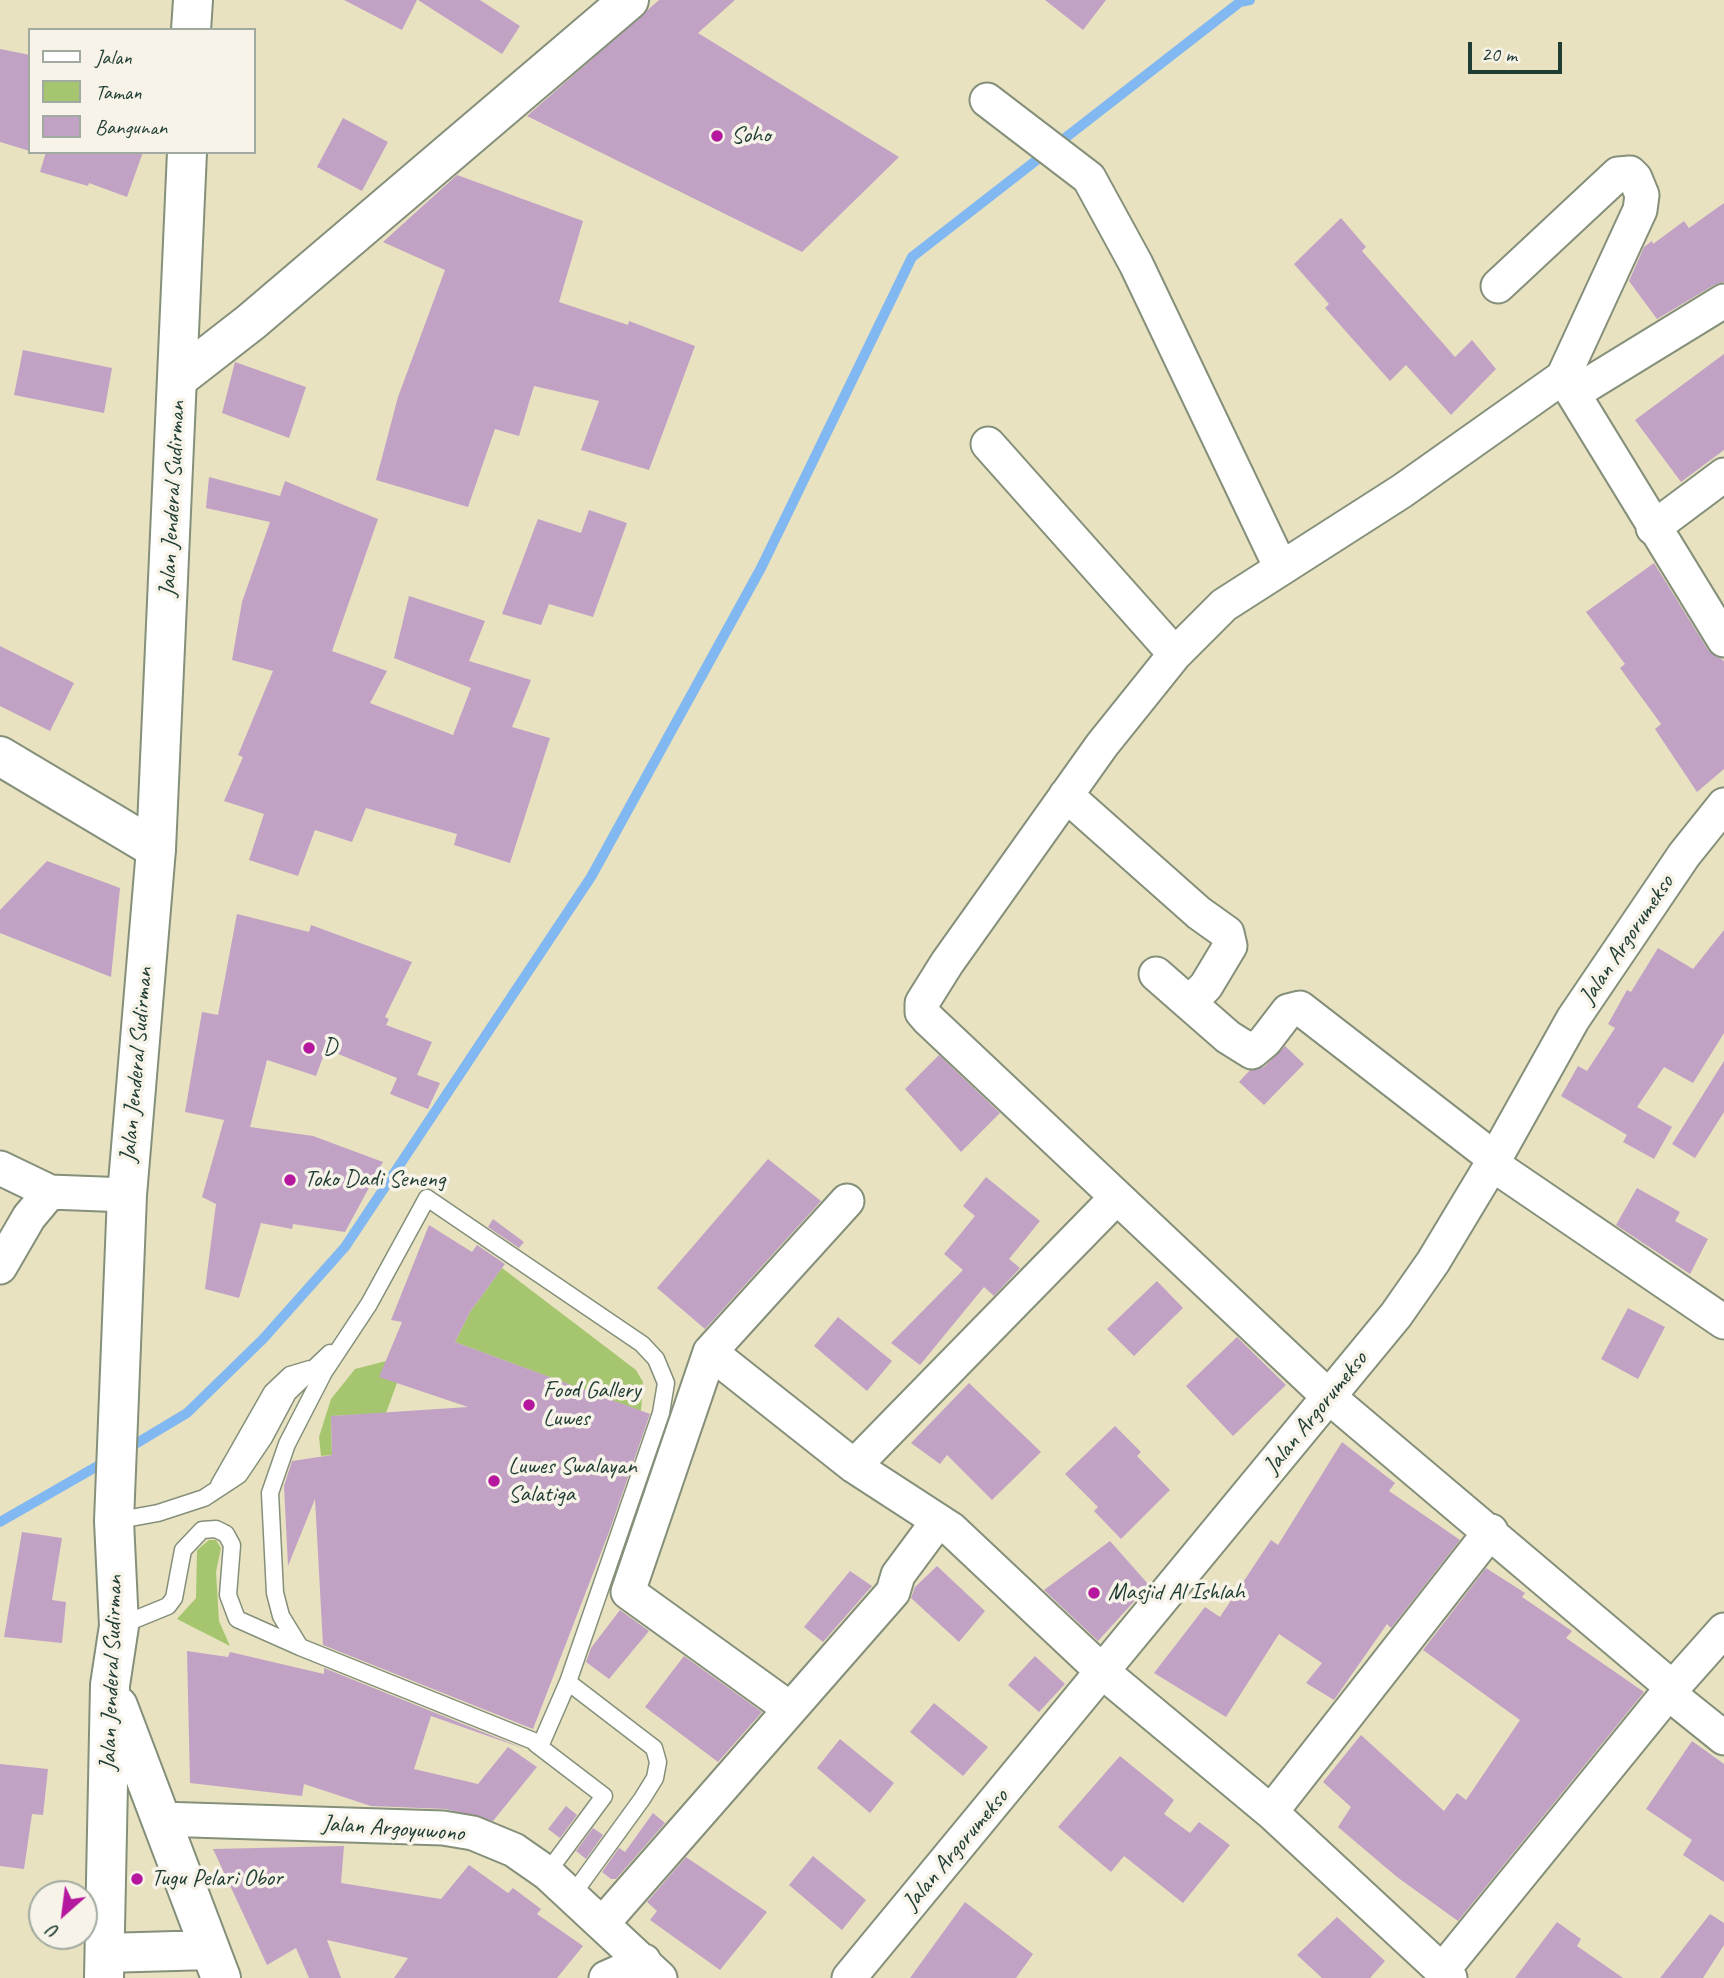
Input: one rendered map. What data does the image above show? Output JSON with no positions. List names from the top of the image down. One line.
{"streets":{"main road":["Jalan Jenderal Sudirman"],"street":["Jalan Argorumekso","Jalan Argoyuwono"]},"places":["Soho","D","Toko Dadi Seneng","Food Gallery Luwes","Luwes Swalayan Salatiga","Masjid Al Ishlah","Tugu Pelari Obor"],"legend":["Jalan","Taman","Bangunan"],"scale_bar":"20 m","north":"bottom left"}
